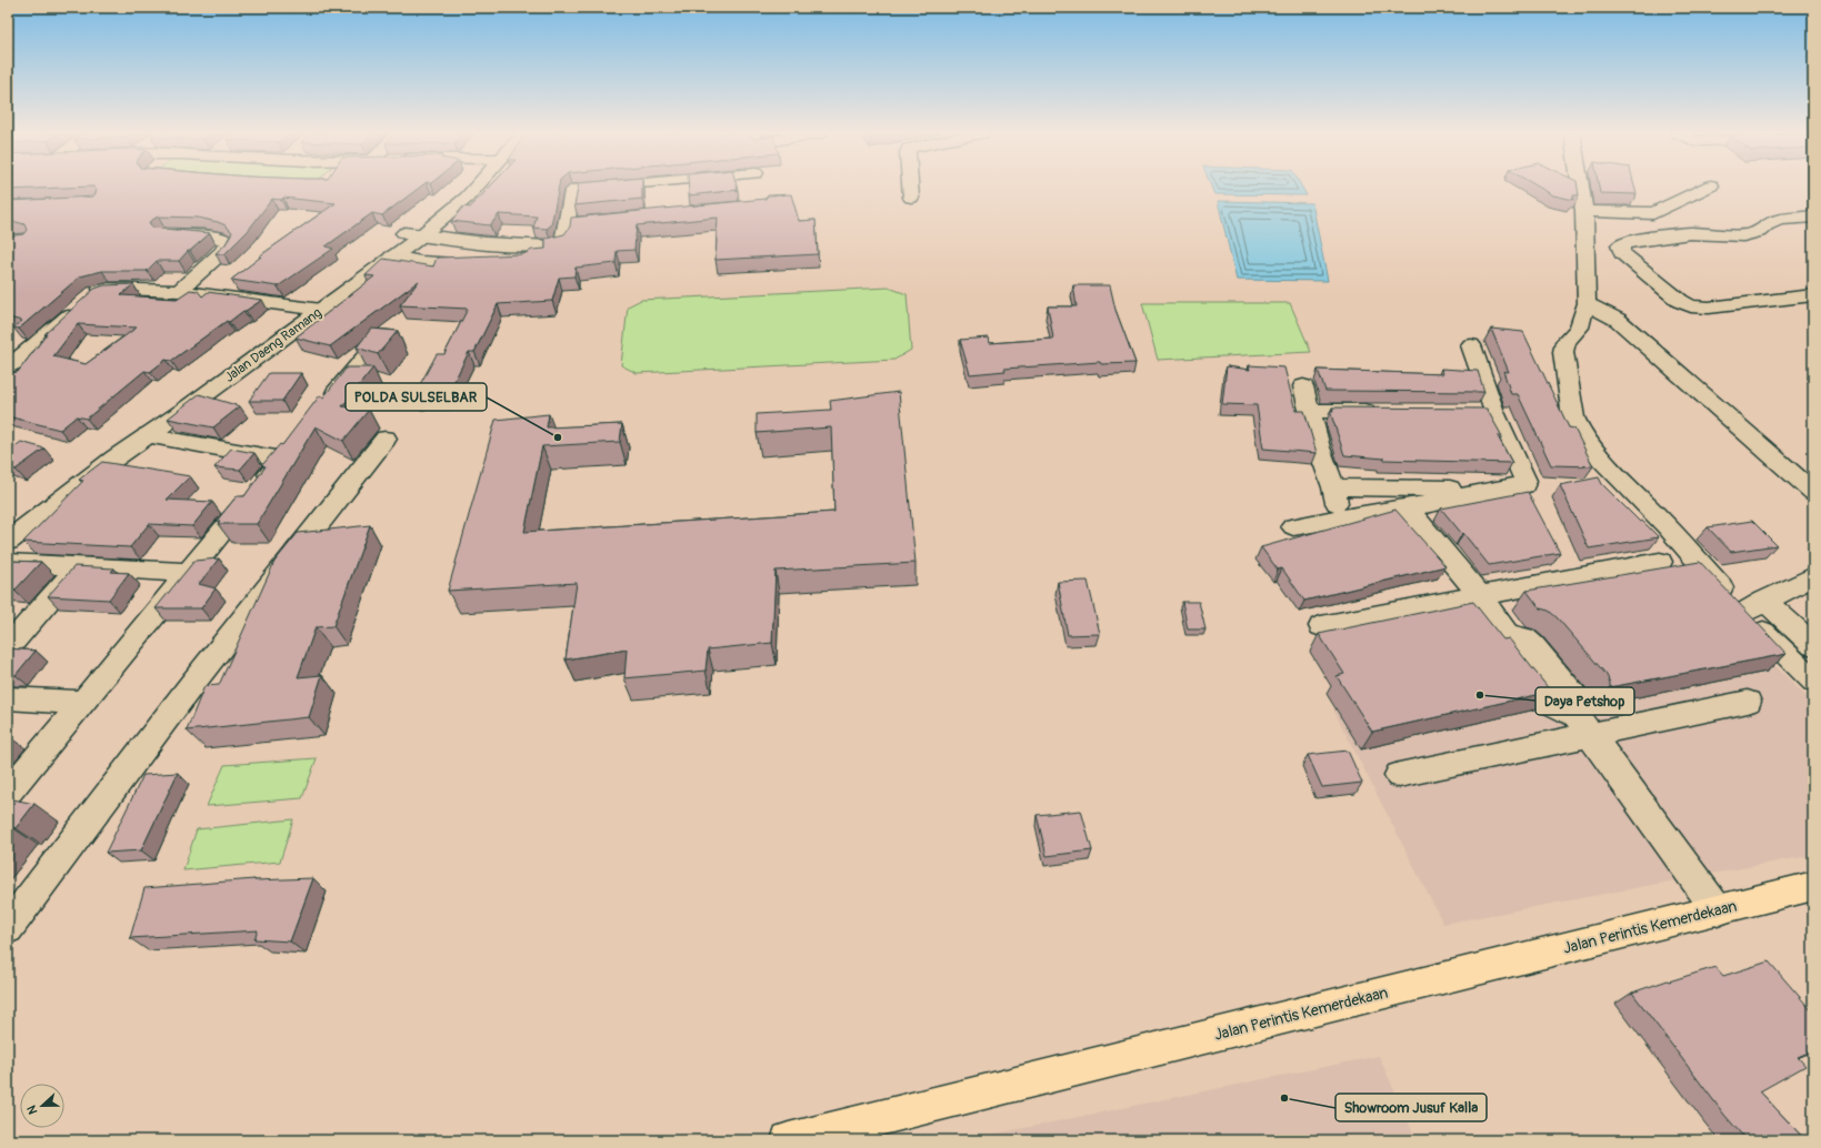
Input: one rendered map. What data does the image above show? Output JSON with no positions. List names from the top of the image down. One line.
{"streets":{"highway":["Jalan Perintis Kemerdekaan"],"street":["Jalan Daeng Ramang"]},"places":["POLDA SULSELBAR","Daya Petshop","Showroom Jusuf Kalla"],"north":"left"}
